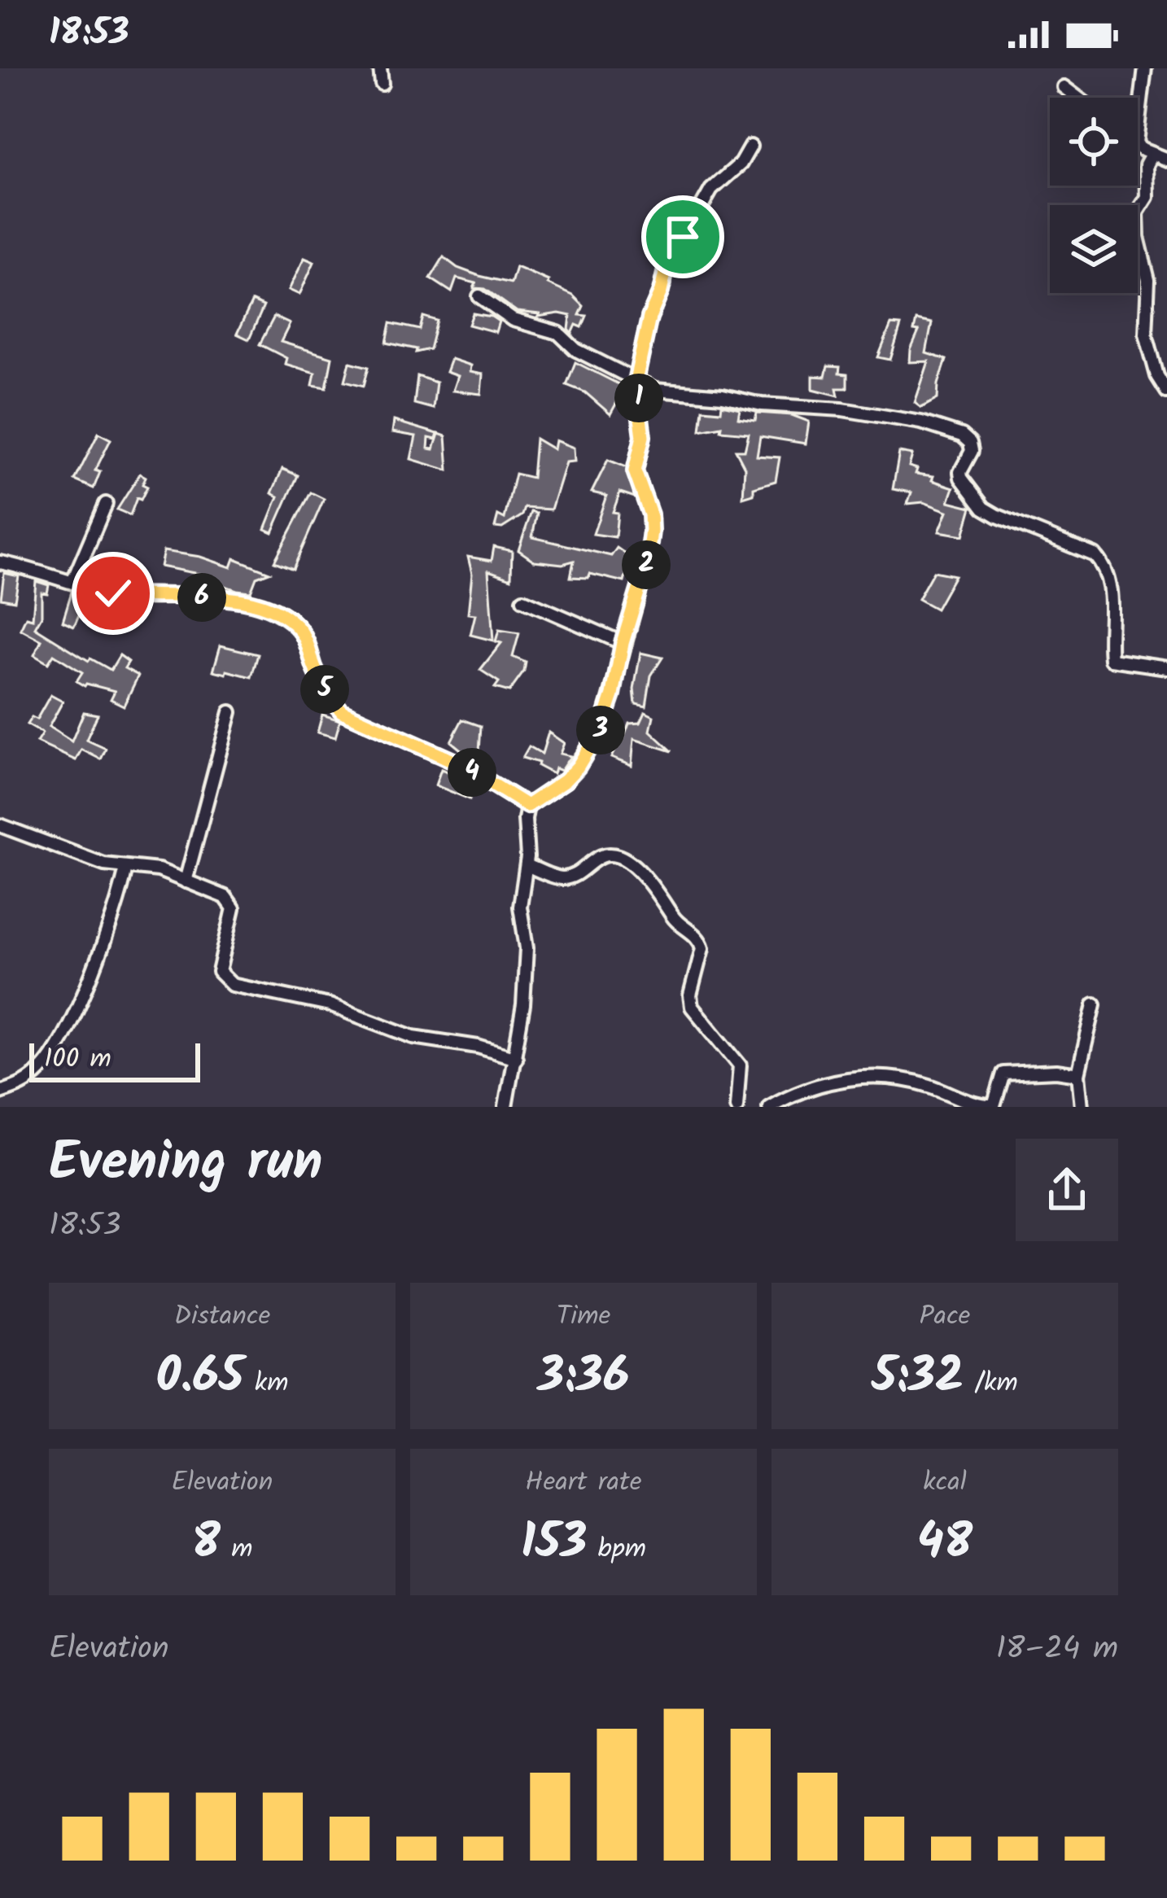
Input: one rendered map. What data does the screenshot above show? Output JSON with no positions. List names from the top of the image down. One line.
{"scale_bar":"100 m","page":{"status":"18:53","pins":["1","2","6","5","3","4"],"scale":"100 m","heading":["Evening run","18:53"],"stats":[["Distance","0.65 km"],["Time","3:36"],["Pace","5:32 /km"],["Elevation","8 m"],["Heart rate","153 bpm"],["kcal","48"]],"chart":["Elevation","18–24 m"]}}
